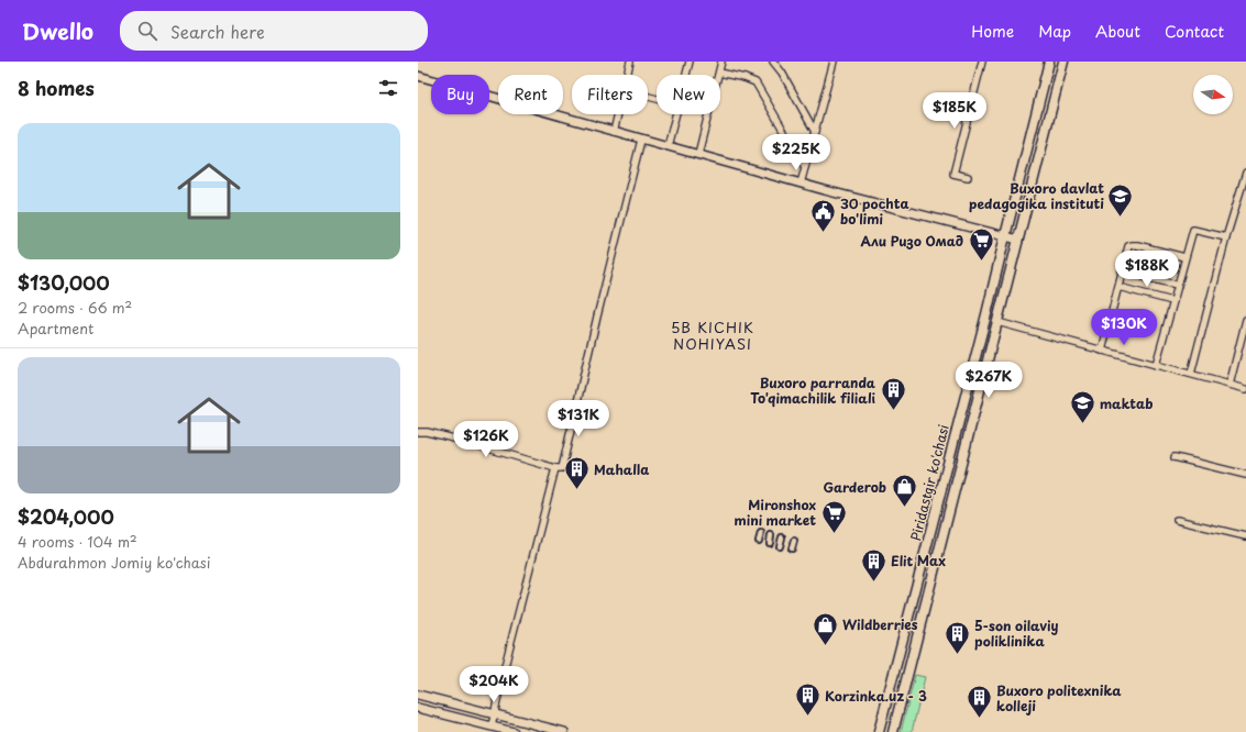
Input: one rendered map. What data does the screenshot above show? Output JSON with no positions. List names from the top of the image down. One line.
{"streets":{"main road":["Piridastgir ko'chasi"]},"districts":["5B KICHIK NOHIYASI"],"places":{"school or university":["Buxoro davlat pedagogika instituti","maktab"],"public building":["30 pochta bo'limi"],"supermarket":["Али Ризо Омад","Mironshox mini market"],"building":["Buxoro parranda To'qimachilik filiali","Mahalla","Elit Max","5-son oilaviy poliklinika","Korzinka.uz - 3","Buxoro politexnika kolleji"],"shop":["Garderob","Wildberries"]},"north":"right","page":{"header":"Dwello","search":"Search here","nav":["Home","Map","About","Contact"],"heading":"8 homes","chip":["Buy","Rent","Filters","New"],"price":["$185K","$225K","$188K","$130K","$267K","$131K","$126K","$204K"],"list":[{"name":"$130,000","note":"2 rooms · 66 m² · Apartment"},{"name":"$204,000","note":"4 rooms · 104 m² · Abdurahmon Jomiy ko'chasi"}]}}
